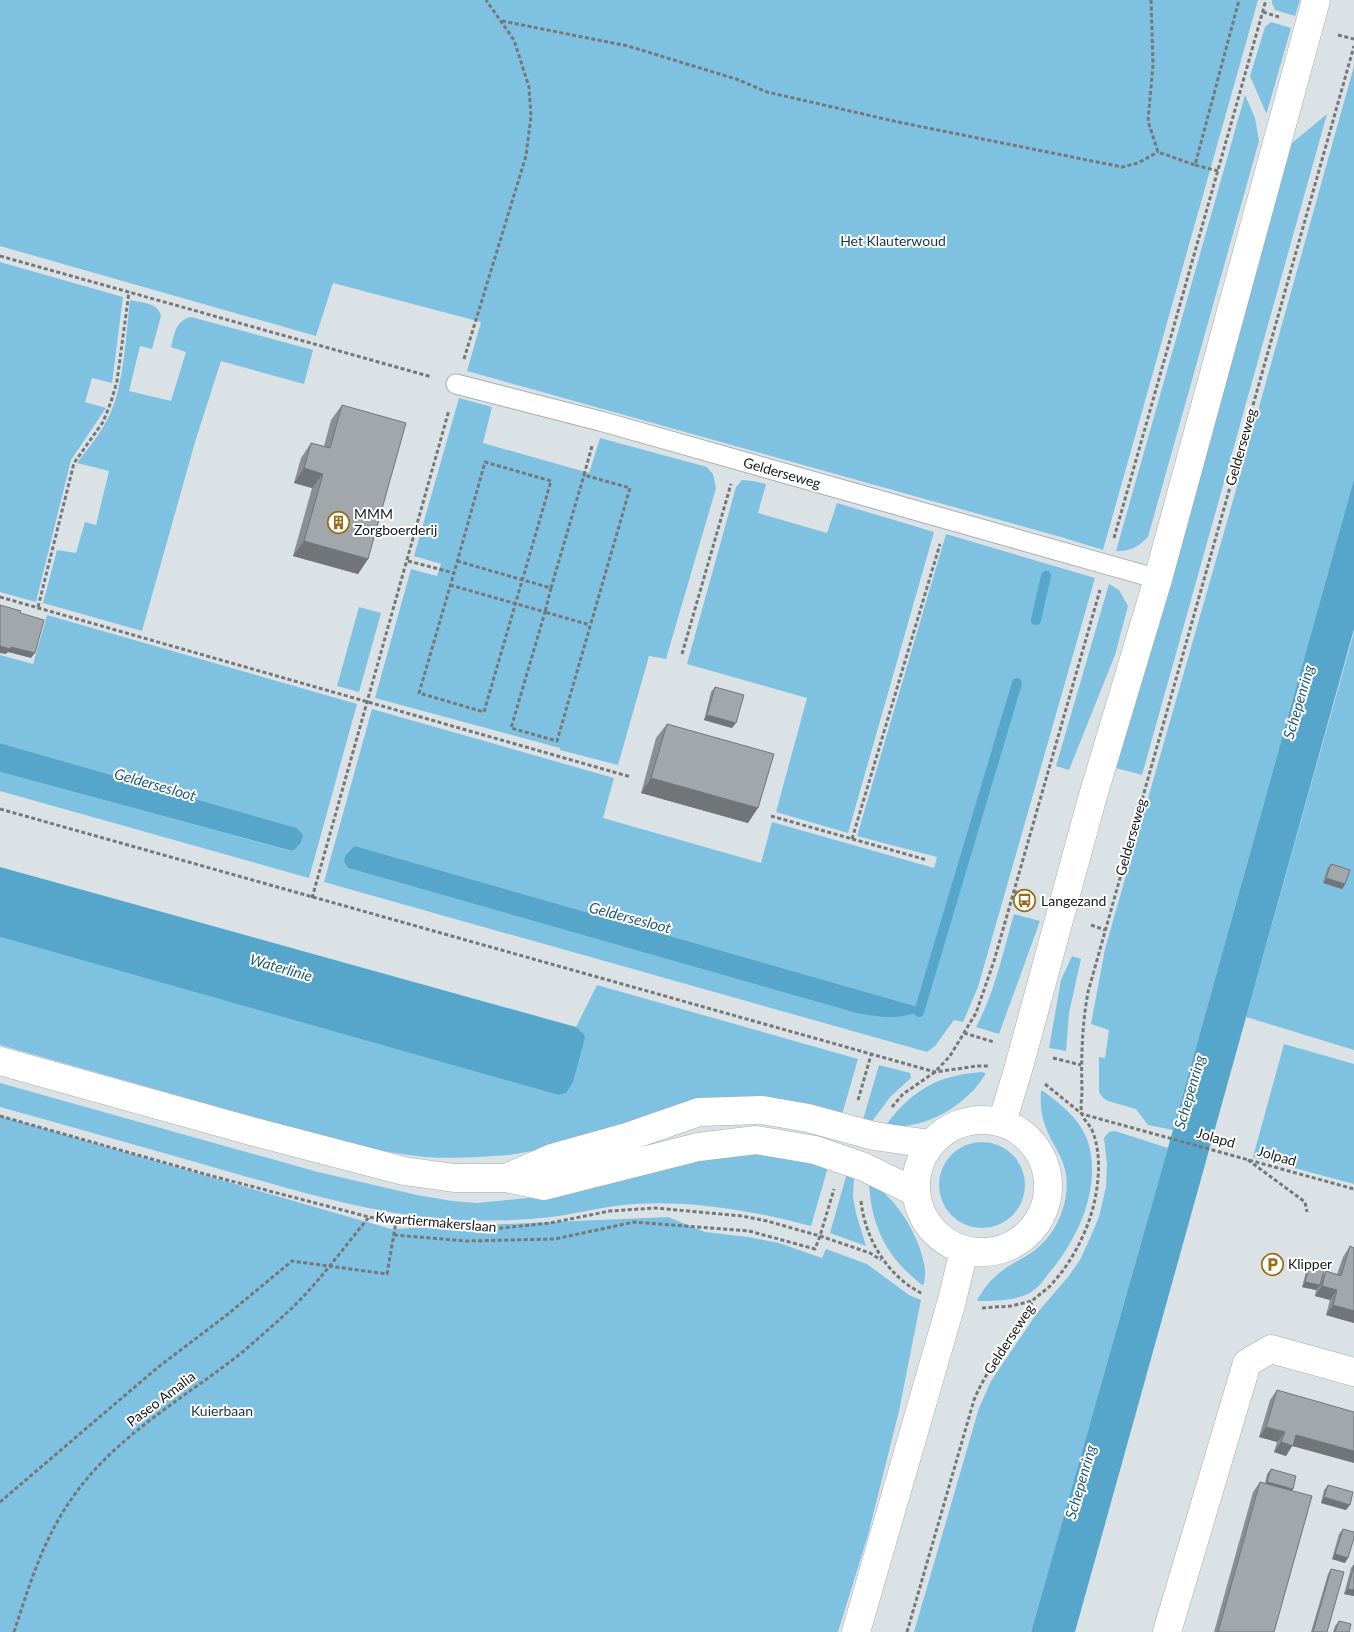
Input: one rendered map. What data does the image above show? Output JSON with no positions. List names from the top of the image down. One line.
{"streets":{"lane":["Gelderseweg"],"path":["Jolapd","Jolpad","Kwartiermakerslaan","Paseo Amalia"]},"crossings":[["Gelderseweg","Jolapd"],["Jolapd","Jolpad"],["Kwartiermakerslaan","Paseo Amalia"]],"water":["Schepenring","Geldersesloot","Waterlinie"],"parks":["Het Klauterwoud","Kuierbaan"],"places":{"building":["MMM Zorgboerderij"],"bus stop":["Langezand"],"parking":["Klipper"]}}
